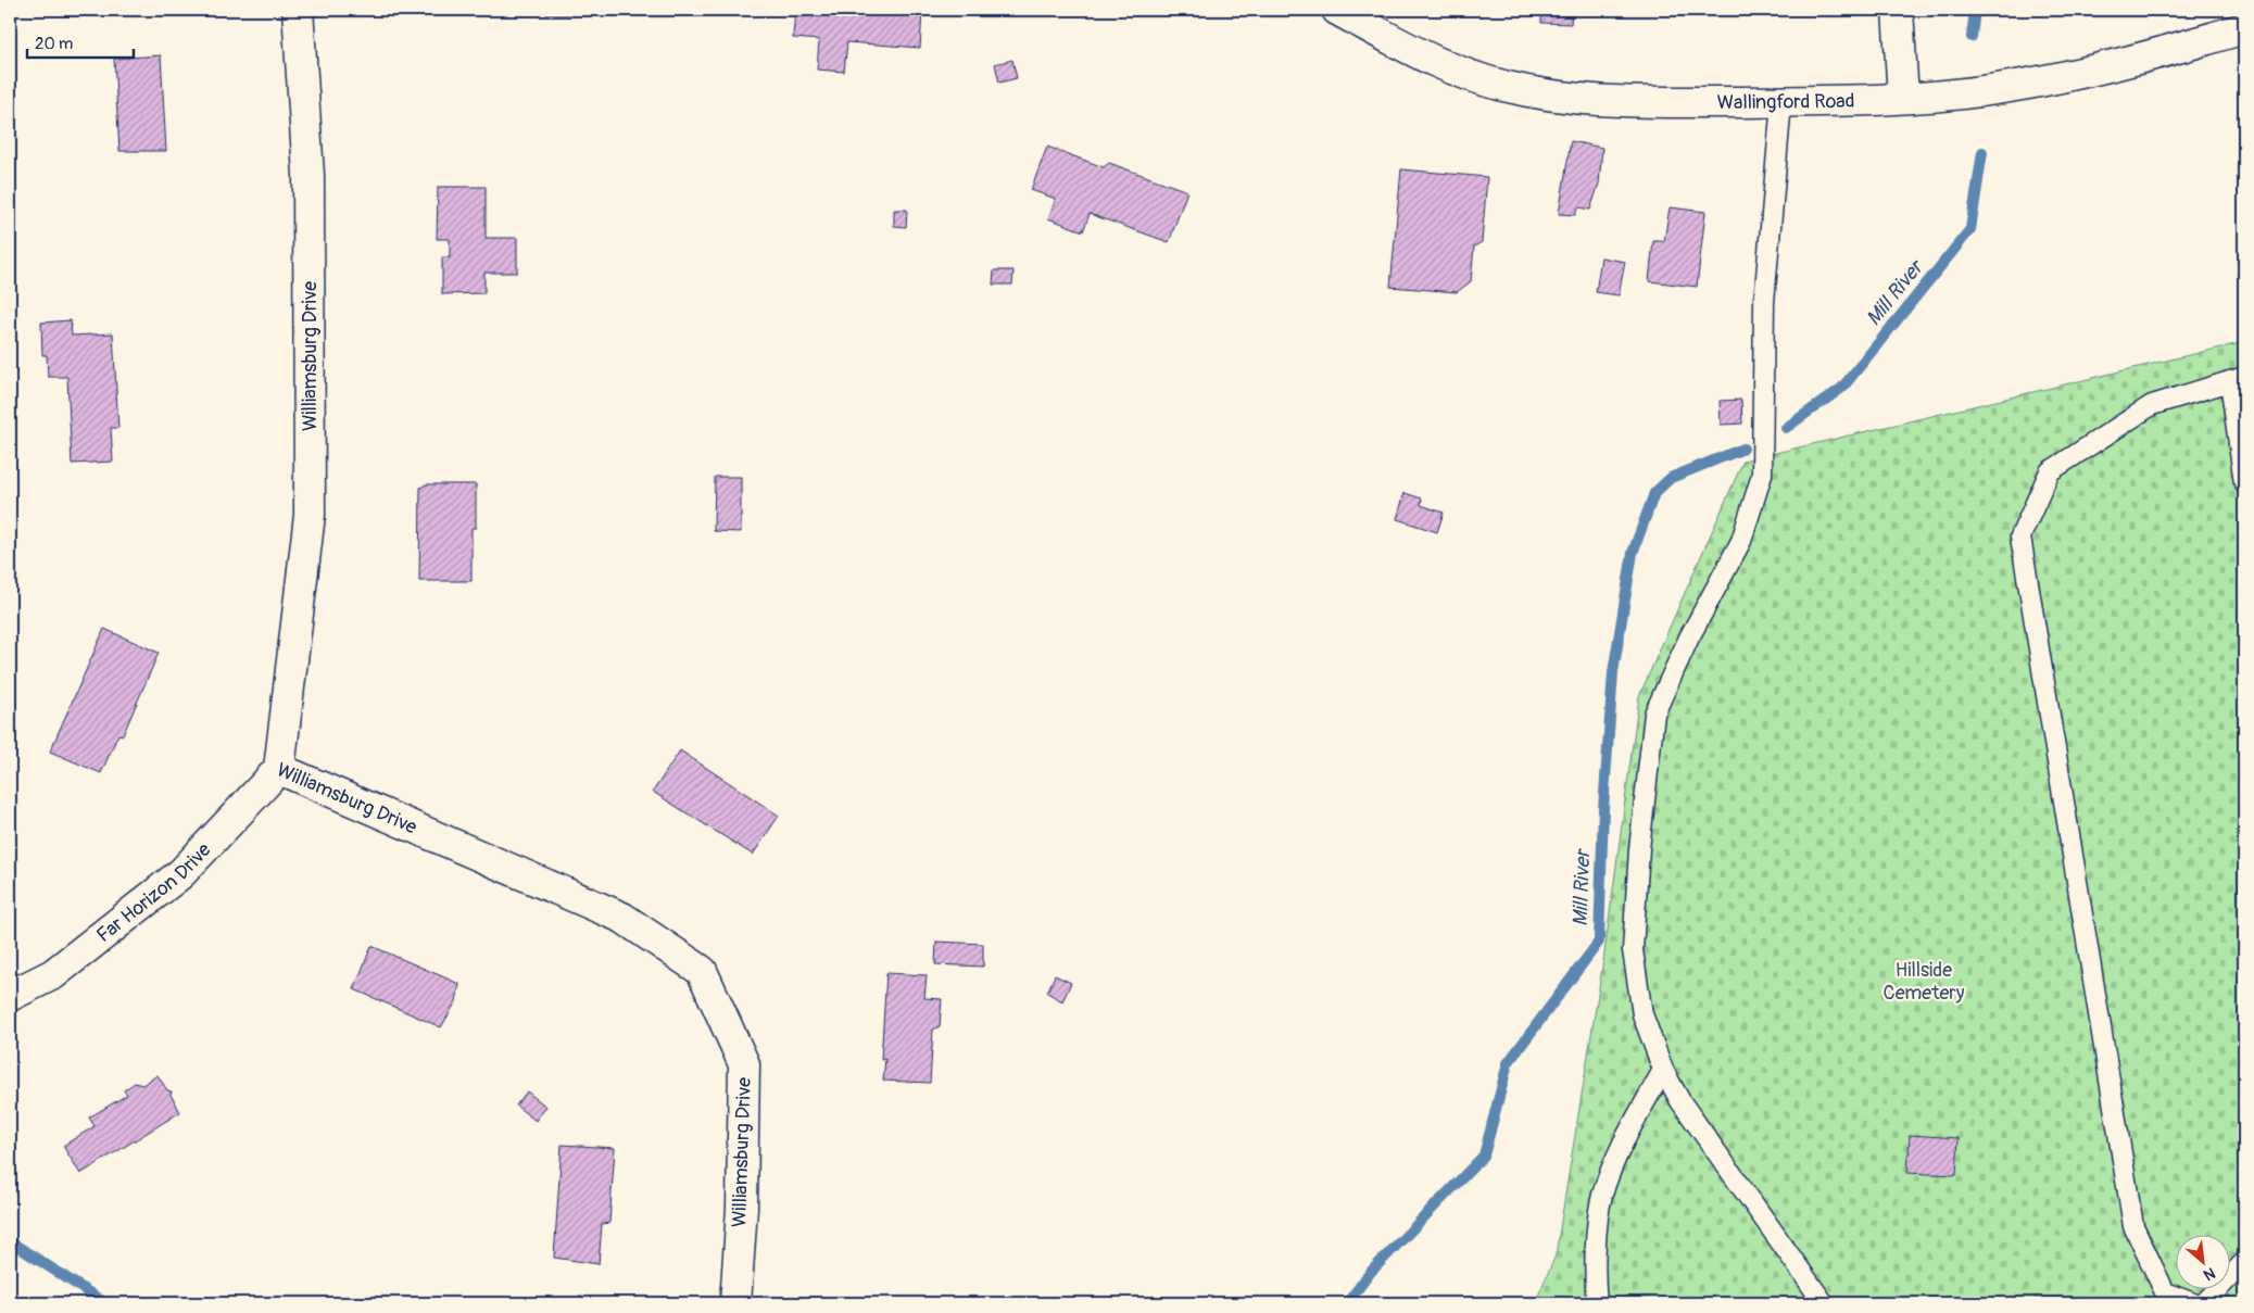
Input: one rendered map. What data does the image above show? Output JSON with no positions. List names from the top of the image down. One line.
{"streets":{"street":["Wallingford Road","Williamsburg Drive","Far Horizon Drive"]},"crossings":[["Williamsburg Drive","Far Horizon Drive"]],"water":["Mill River"],"parks":["Hillside Cemetery"],"scale_bar":"20 m","north":"bottom right"}
